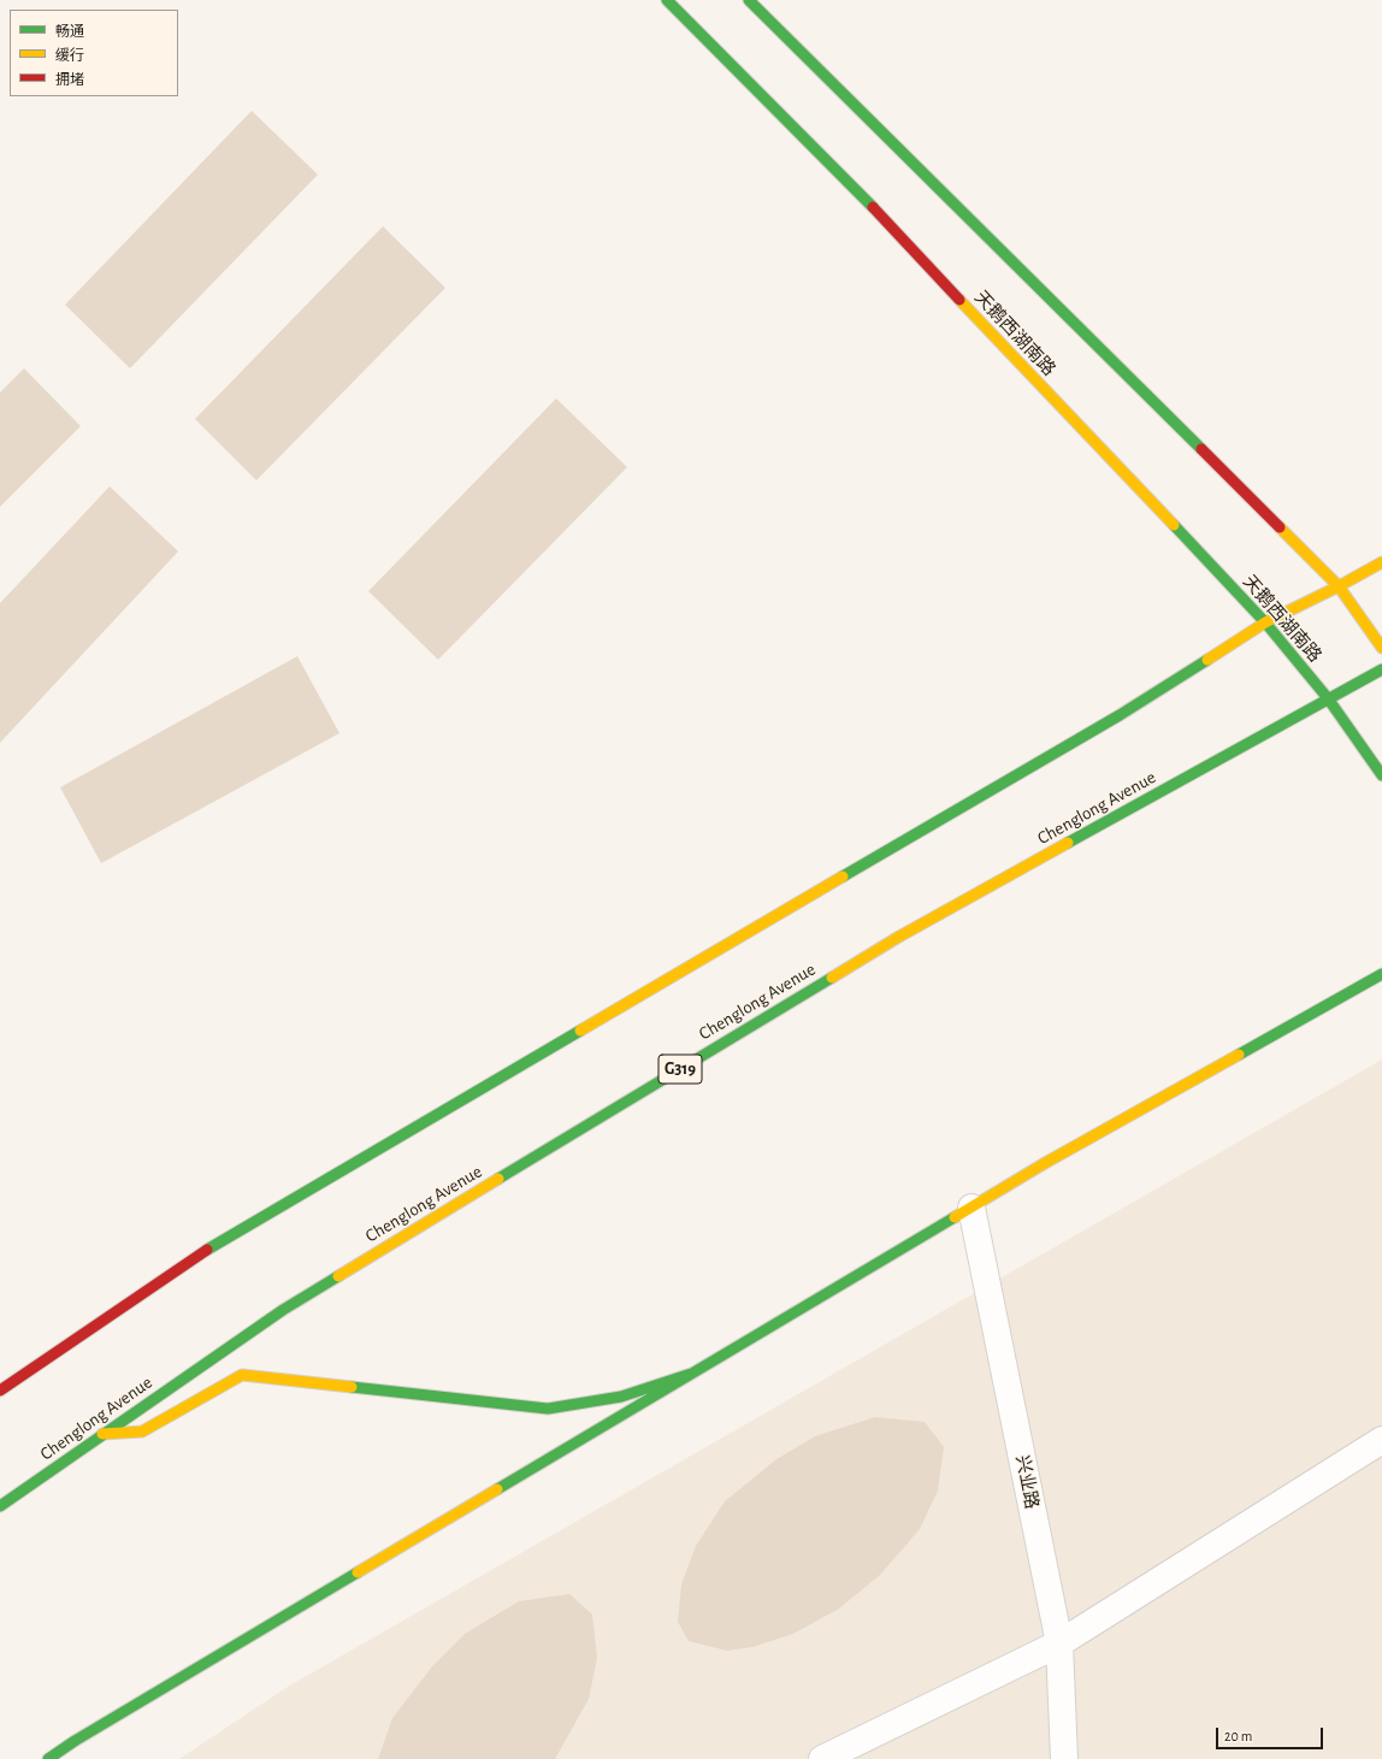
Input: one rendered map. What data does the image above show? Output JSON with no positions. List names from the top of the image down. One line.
{"streets":{"main road":["天鹅西湖南路","Chenglong Avenue","G319"],"street":["兴业路"]},"crossings":[["天鹅西湖南路","Chenglong Avenue"]],"legend":["畅通","缓行","拥堵"],"scale_bar":"20 m"}
